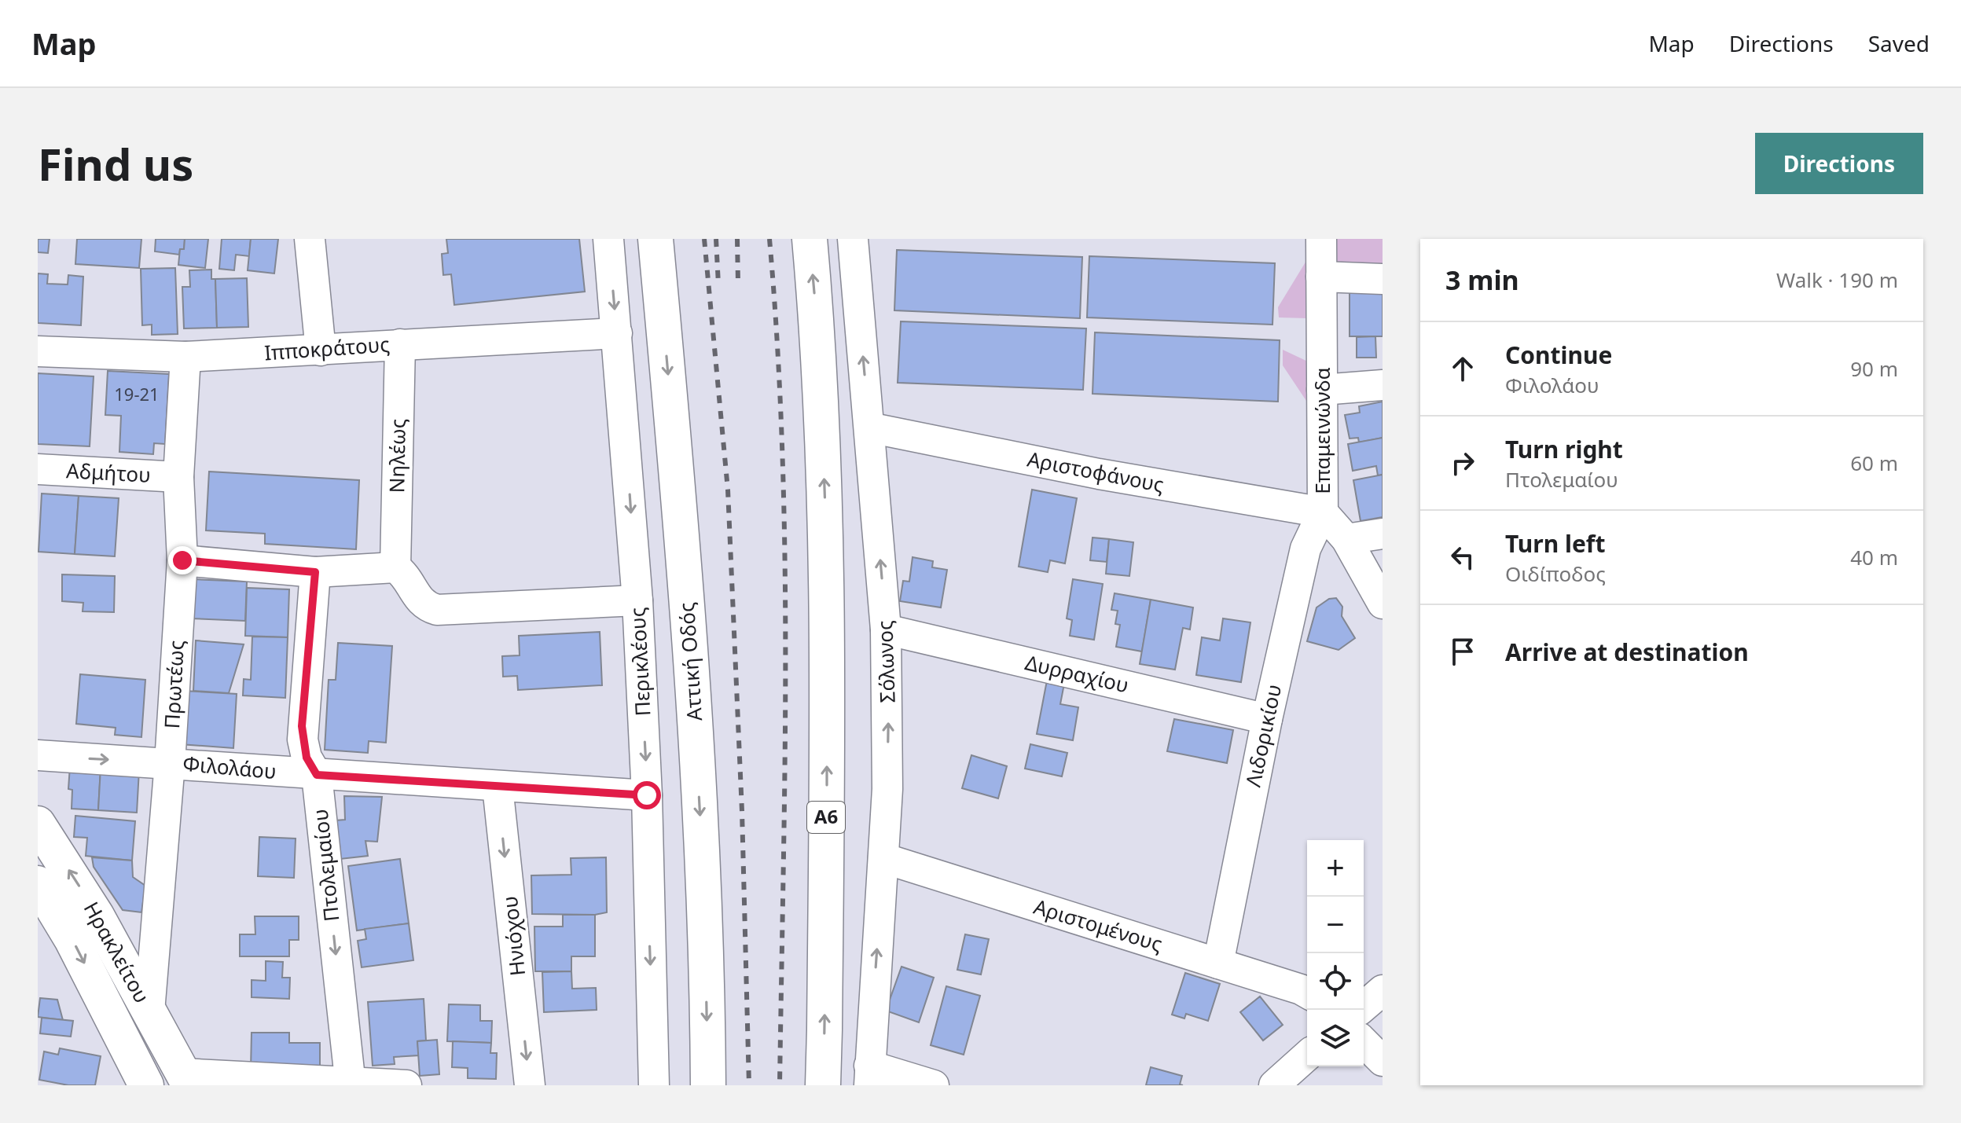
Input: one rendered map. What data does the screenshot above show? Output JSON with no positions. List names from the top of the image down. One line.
{"streets":{"main road":["Αττική Οδός","Α6","Ηρακλείτου"],"street":["Ιπποκράτους","Επαμεινώνδα","Νηλέως","Αριστοφάνους","Αδμήτου","Περικλέους","Σόλωνος","Δυρραχίου","Πρωτέως","Λιδορικίου","Φιλολάου","Πτολεμαίου","Αριστομένους","Ηνιόχου"]},"crossings":[["Ιπποκράτους","Νηλέως"],["Ιπποκράτους","Περικλέους"],["Ιπποκράτους","Πρωτέως"],["Επαμεινώνδα","Αριστοφάνους"],["Επαμεινώνδα","Λιδορικίου"],["Αριστοφάνους","Σόλωνος"],["Αριστοφάνους","Λιδορικίου"],["Αδμήτου","Πρωτέως"],["Περικλέους","Φιλολάου"],["Σόλωνος","Δυρραχίου"],["Σόλωνος","Αριστομένους"],["Δυρραχίου","Λιδορικίου"],["Πρωτέως","Φιλολάου"],["Πρωτέως","Ηρακλείτου"],["Λιδορικίου","Αριστομένους"],["Φιλολάου","Πτολεμαίου"],["Φιλολάου","Ηνιόχου"]],"one_way":["Περικλέους","Σόλωνος","Πτολεμαίου","Ηνιόχου"],"house_numbers":["19-21"],"page":{"header":"Map","nav":["Map","Directions","Saved"],"buttons":"Directions","title":"Find us","heading":["3 min","Walk · 190 m"],"list":[["Continue","Φιλολάου","90 m"],["Turn right","Πτολεμαίου","60 m"],["Turn left","Οιδίποδος","40 m"],"Arrive at destination"],"map_buttons":["+","−"]}}
